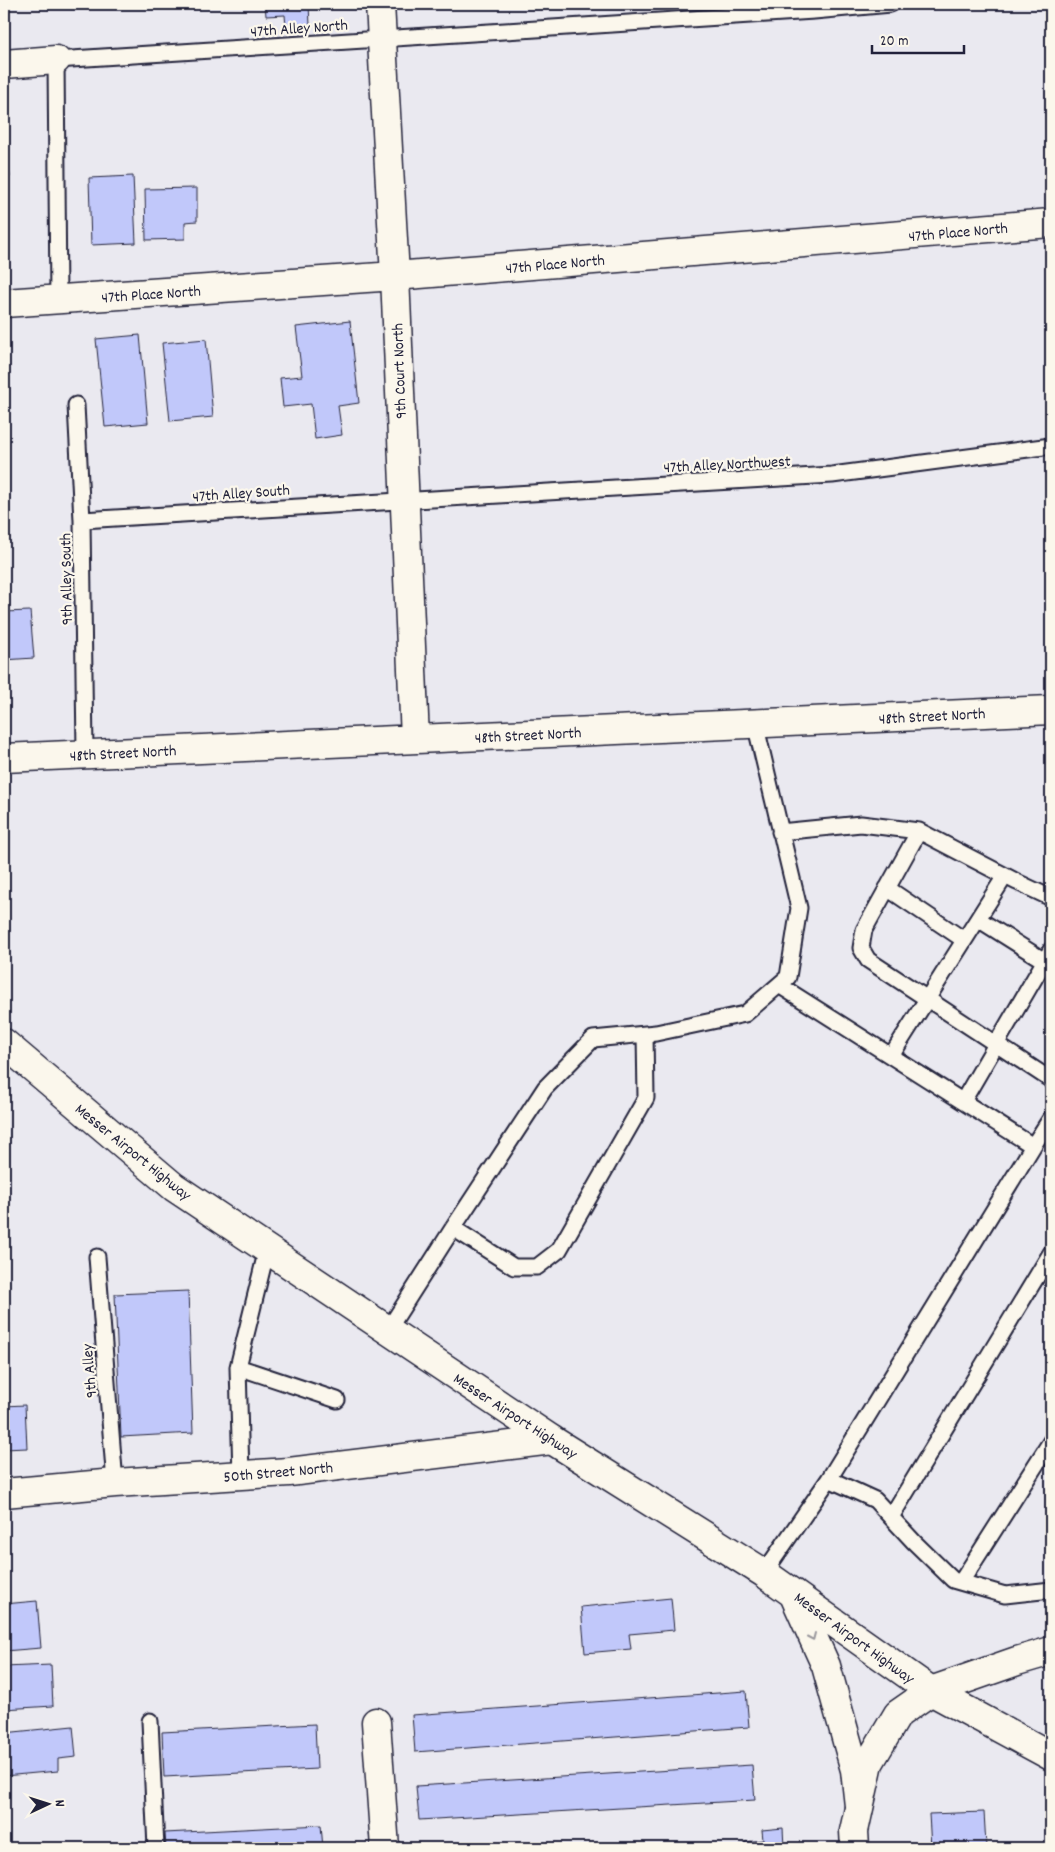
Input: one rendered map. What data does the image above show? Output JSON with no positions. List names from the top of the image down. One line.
{"streets":{"street":["47th Place North","9th Court North","48th Street North","Messer Airport Highway","50th Street North"],"lane":["47th Alley North","47th Alley Northwest","47th Alley South","9th Alley South","9th Alley"]},"crossings":[["47th Alley North","9th Court North"],["47th Place North","9th Court North"],["9th Court North","47th Alley Northwest"],["9th Court North","47th Alley South"],["9th Court North","48th Street North"],["47th Alley Northwest","47th Alley South"],["47th Alley South","9th Alley South"],["9th Alley South","48th Street North"],["Messer Airport Highway","50th Street North"],["9th Alley","50th Street North"]],"scale_bar":"20 m","north":"right"}
